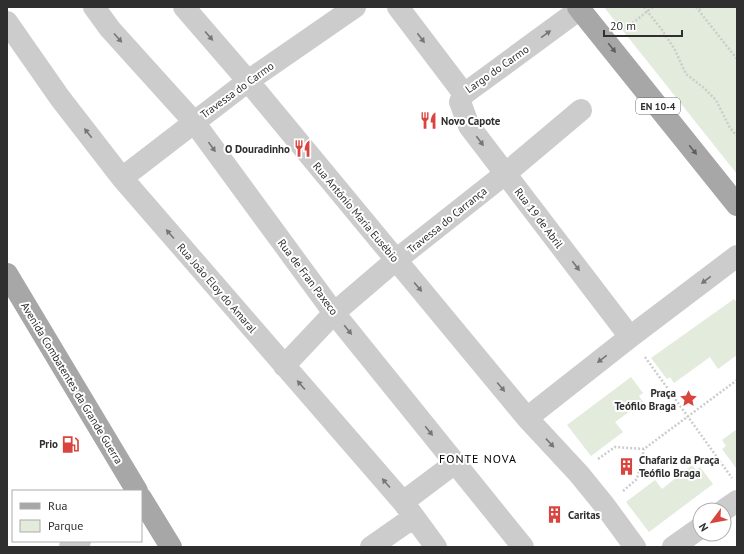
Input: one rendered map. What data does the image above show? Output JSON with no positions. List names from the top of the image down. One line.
{"streets":{"main road":["EN 10-4","Avenida Combatentes da Grande Guerra"],"street":["Largo do Carmo","Travessa do Carmo","Rua António Maria Eusébio","Rua 19 de Abril","Travessa do Carrança","Rua de Fran Paxeco","Rua João Eloy do Amaral"]},"crossings":[["Largo do Carmo","EN 10-4"],["Largo do Carmo","Rua 19 de Abril"],["Travessa do Carmo","Rua António Maria Eusébio"],["Travessa do Carmo","Rua de Fran Paxeco"],["Travessa do Carmo","Rua João Eloy do Amaral"],["Rua António Maria Eusébio","Travessa do Carrança"],["Rua 19 de Abril","Travessa do Carrança"],["Travessa do Carrança","Rua de Fran Paxeco"],["Travessa do Carrança","Rua João Eloy do Amaral"]],"one_way":["Rua António Maria Eusébio","Rua 19 de Abril","Rua de Fran Paxeco","Rua João Eloy do Amaral"],"districts":["FONTE NOVA"],"places":{"restaurant":["Novo Capote","O Douradinho"],"place":["Praça Teófilo Braga"],"fuel station":["Prio"],"building":["Chafariz da Praça Teófilo Braga","Caritas"]},"legend":["Rua","Parque"],"scale_bar":"20 m","north":"bottom left"}
